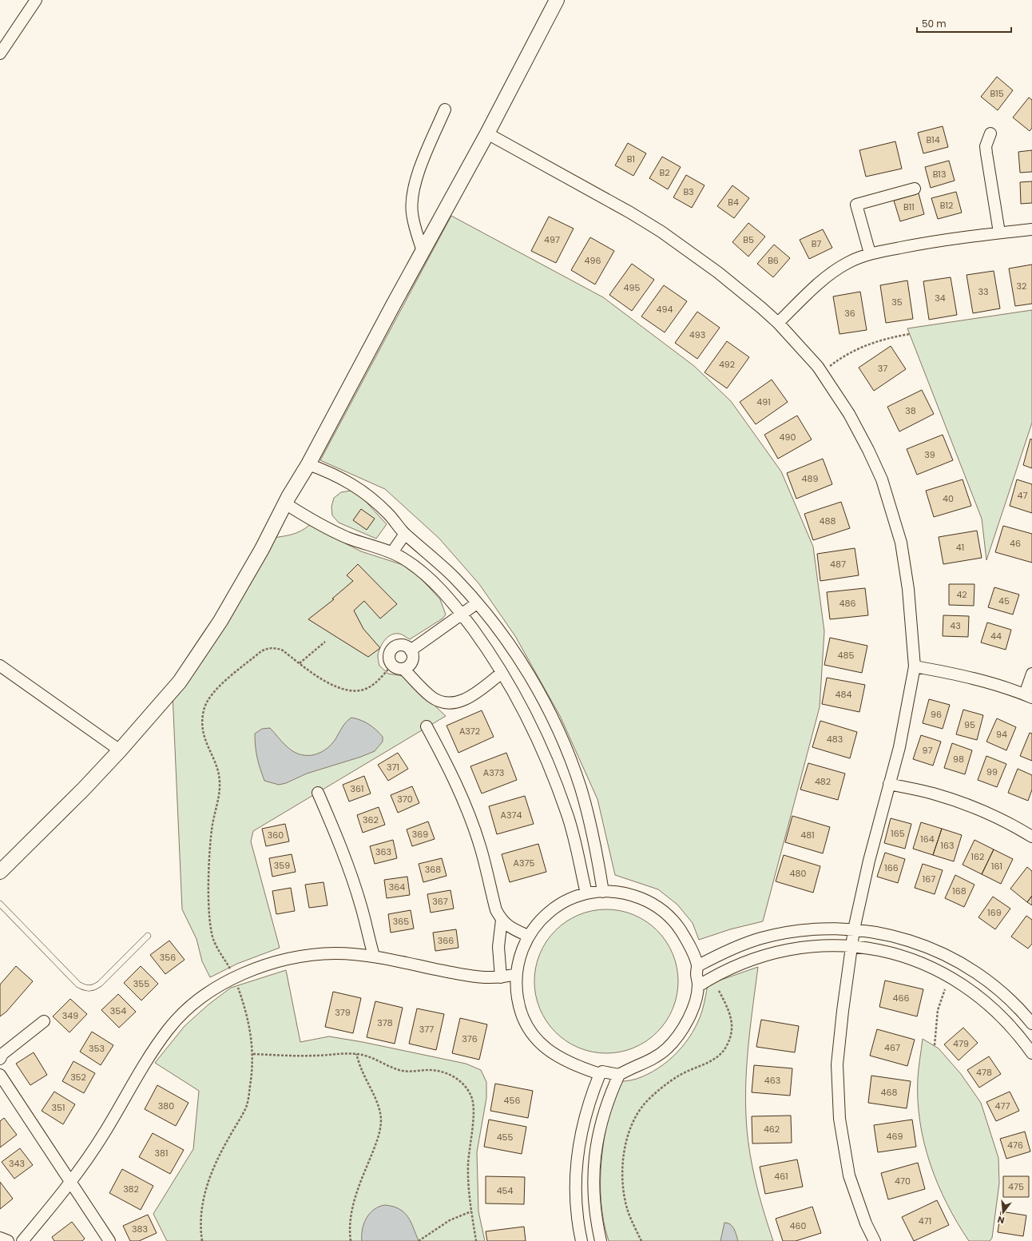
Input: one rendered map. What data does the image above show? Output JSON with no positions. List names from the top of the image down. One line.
{"house_numbers":["B15","B14","B1","B2","B13","B3","B4","B12","B11","497","B5","B7","496","B6","32","495","33","34","35","494","36","493","492","37","491","38","490","39","489","47","40","488","46","41","487","42","45","486","43","44","485","484","96","95","A372","94","483","97","98","371","99","A373","482","361","370","A374","362","165","369","360","481","164","163","363","162","A375","359","161","166","368","480","167","364","168","367","169","365","366","356","355","466","354","379","349","378","377","376","479","467","353","478","352","463","468","456","380","477","351","462","469","455","476","381","343","461","470","475","382","454","471","460","383"],"scale_bar":"50 m","north":"bottom"}
